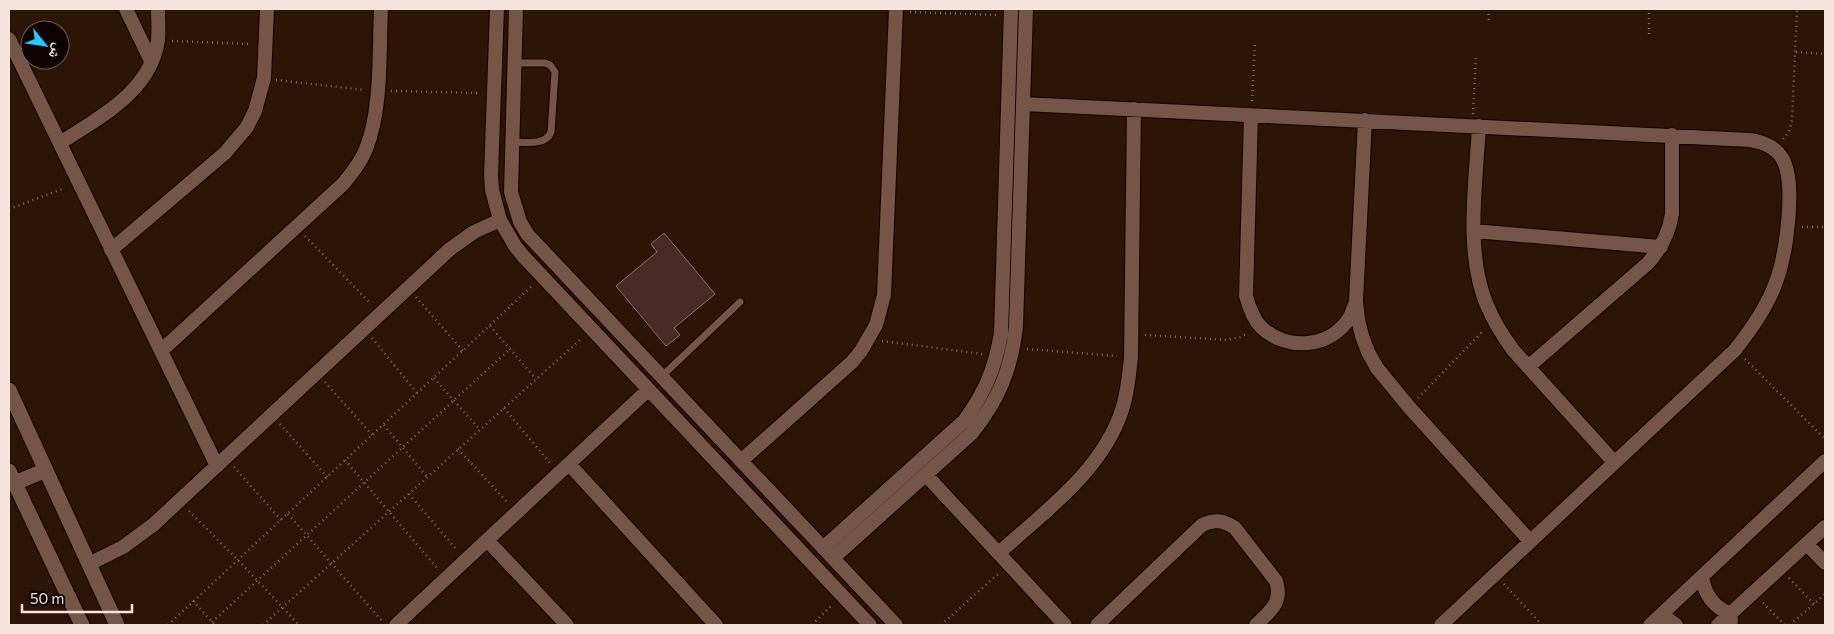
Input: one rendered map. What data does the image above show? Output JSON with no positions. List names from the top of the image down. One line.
{"scale_bar":"50 m","north":"bottom right"}
